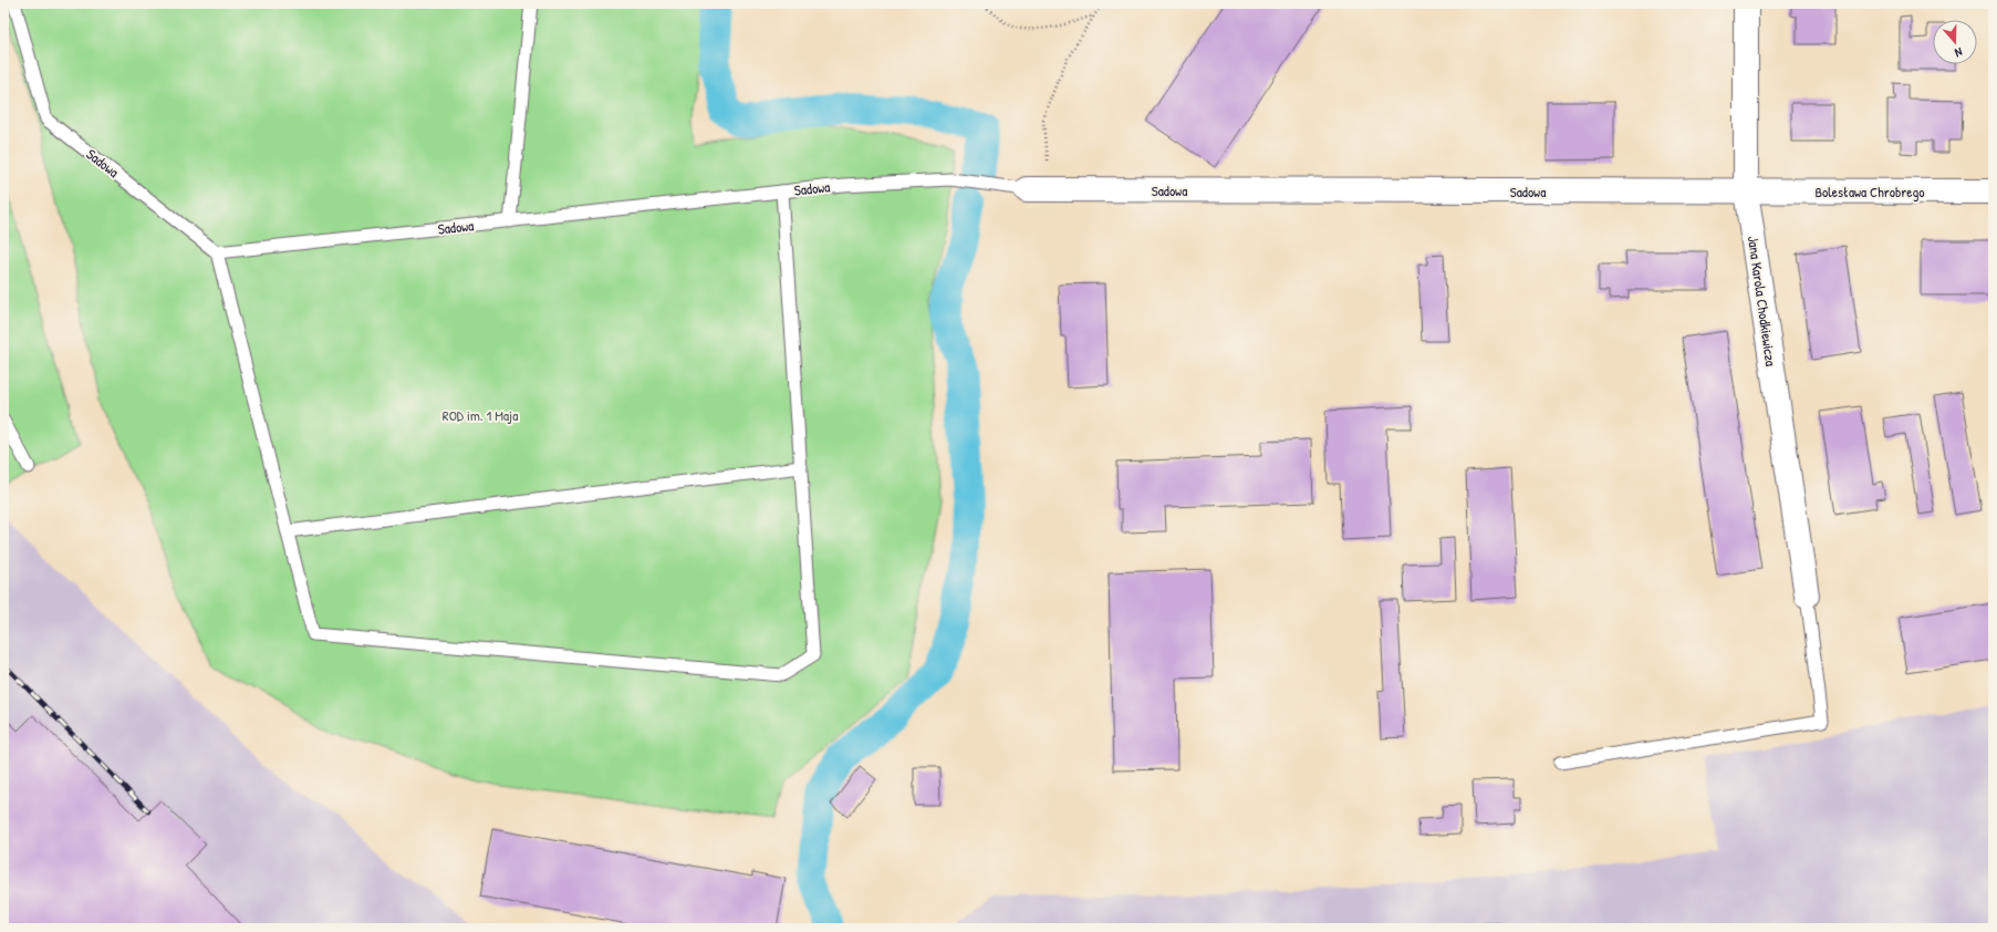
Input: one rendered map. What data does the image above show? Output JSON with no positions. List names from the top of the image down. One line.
{"streets":{"street":["Sadowa","Bolesława Chrobrego","Jana Karola Chodkiewicza"]},"crossings":[["Sadowa","Bolesława Chrobrego"],["Sadowa","Jana Karola Chodkiewicza"],["Bolesława Chrobrego","Jana Karola Chodkiewicza"]],"parks":["ROD im. 1 Maja"],"north":"bottom"}
